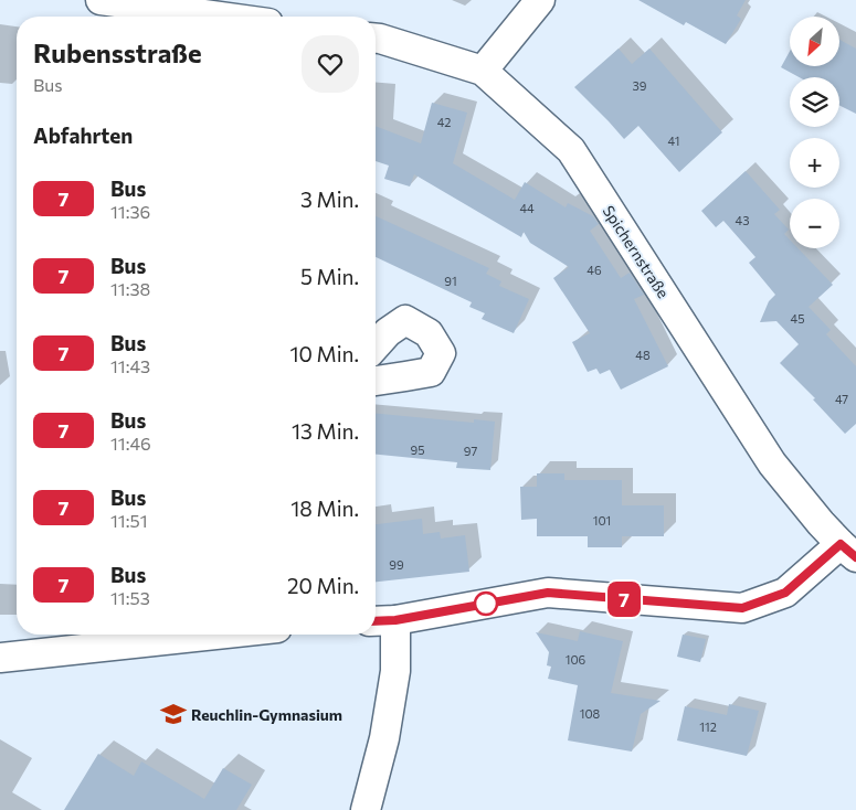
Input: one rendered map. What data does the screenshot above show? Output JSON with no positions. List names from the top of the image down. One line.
{"streets":{"street":["Spichernstraße"]},"places":{"school or university":["Reuchlin-Gymnasium"]},"lines":["bus line 7"],"house_numbers":["39","42","41","44","43","46","91","45","48","47","95","97","101","99","106","108","112"],"north":"bottom left","page":{"on_map":"7","map_buttons":["+","−"],"heading":[["Rubensstraße","Bus"],"Abfahrten"],"list":[{"mark":"7","name":"Bus","note":"11:36","value":"3 Min."},{"mark":"7","name":"Bus","note":"11:38","value":"5 Min."},{"mark":"7","name":"Bus","note":"11:43","value":"10 Min."},{"mark":"7","name":"Bus","note":"11:46","value":"13 Min."},{"mark":"7","name":"Bus","note":"11:51","value":"18 Min."},{"mark":"7","name":"Bus","note":"11:53","value":"20 Min."}]}}
